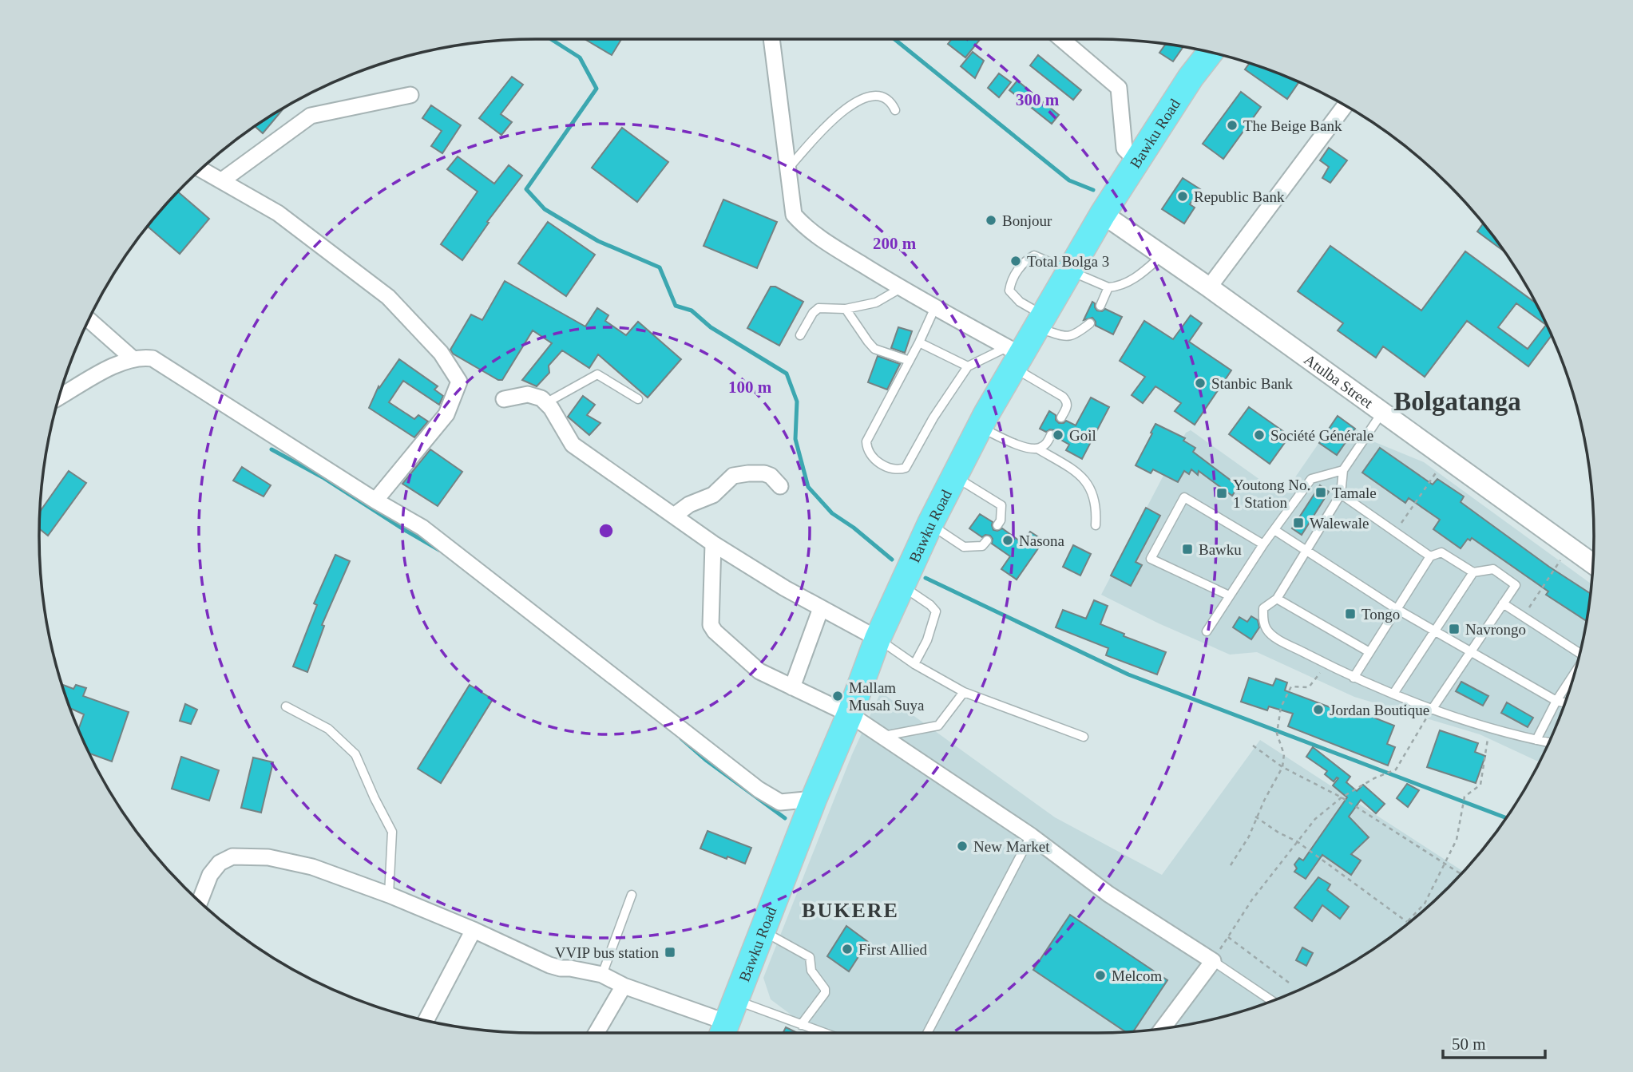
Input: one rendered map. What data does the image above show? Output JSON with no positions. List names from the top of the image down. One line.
{"streets":{"highway":["Bawku Road"],"street":["Atulba Street"]},"crossings":[["Bawku Road","Atulba Street"]],"districts":["Bolgatanga","BUKERE"],"places":{"other":["The Beige Bank","Republic Bank","Bonjour","Total Bolga 3","Stanbic Bank","Goil","Société Générale","Nasona","Mallam Musah Suya","Jordan Boutique","New Market","First Allied","Melcom"],"transit":["Tamale","Youtong No. 1 Station","Walewale","Bawku","Tongo","Navrongo","VVIP bus station"]},"scale_bar":"50 m","rings":["300 m","200 m","100 m"]}
